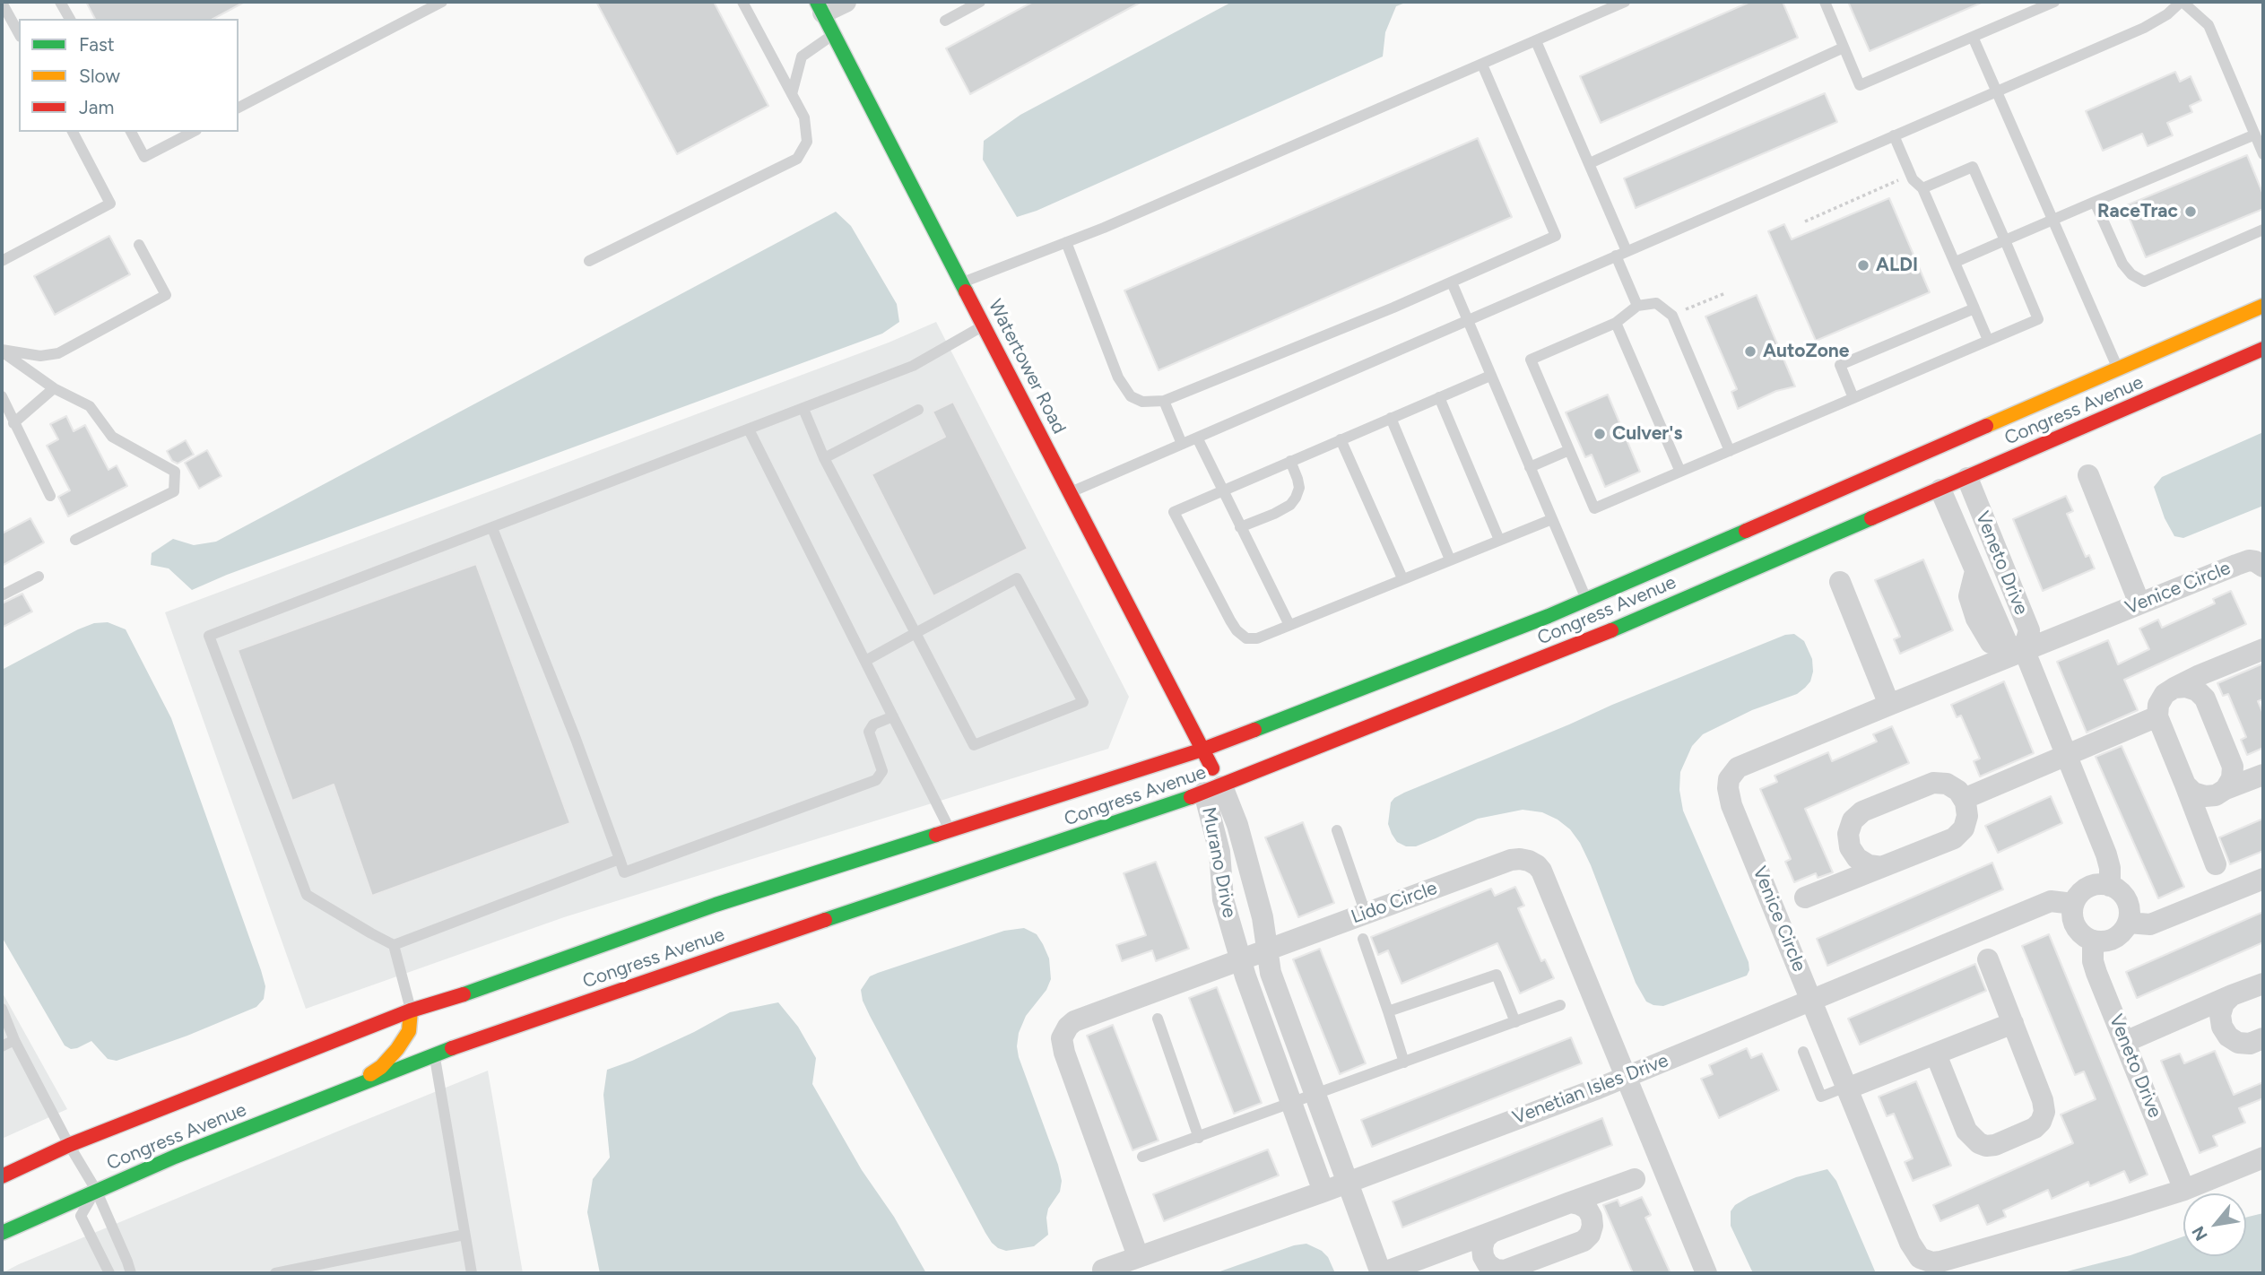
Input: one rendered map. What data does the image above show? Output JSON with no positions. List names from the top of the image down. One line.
{"streets":{"street":["Watertower Road","Congress Avenue","Veneto Drive","Venice Circle","Murano Drive","Lido Circle","Venetian Isles Drive"]},"crossings":[["Watertower Road","Congress Avenue"],["Watertower Road","Murano Drive"],["Congress Avenue","Veneto Drive"],["Congress Avenue","Murano Drive"],["Veneto Drive","Venice Circle"],["Veneto Drive","Venetian Isles Drive"],["Venice Circle","Venetian Isles Drive"],["Murano Drive","Lido Circle"],["Murano Drive","Venetian Isles Drive"],["Lido Circle","Venetian Isles Drive"]],"places":["RaceTrac","ALDI","AutoZone","Culver's"],"legend":["Fast","Slow","Jam"],"north":"bottom left"}
